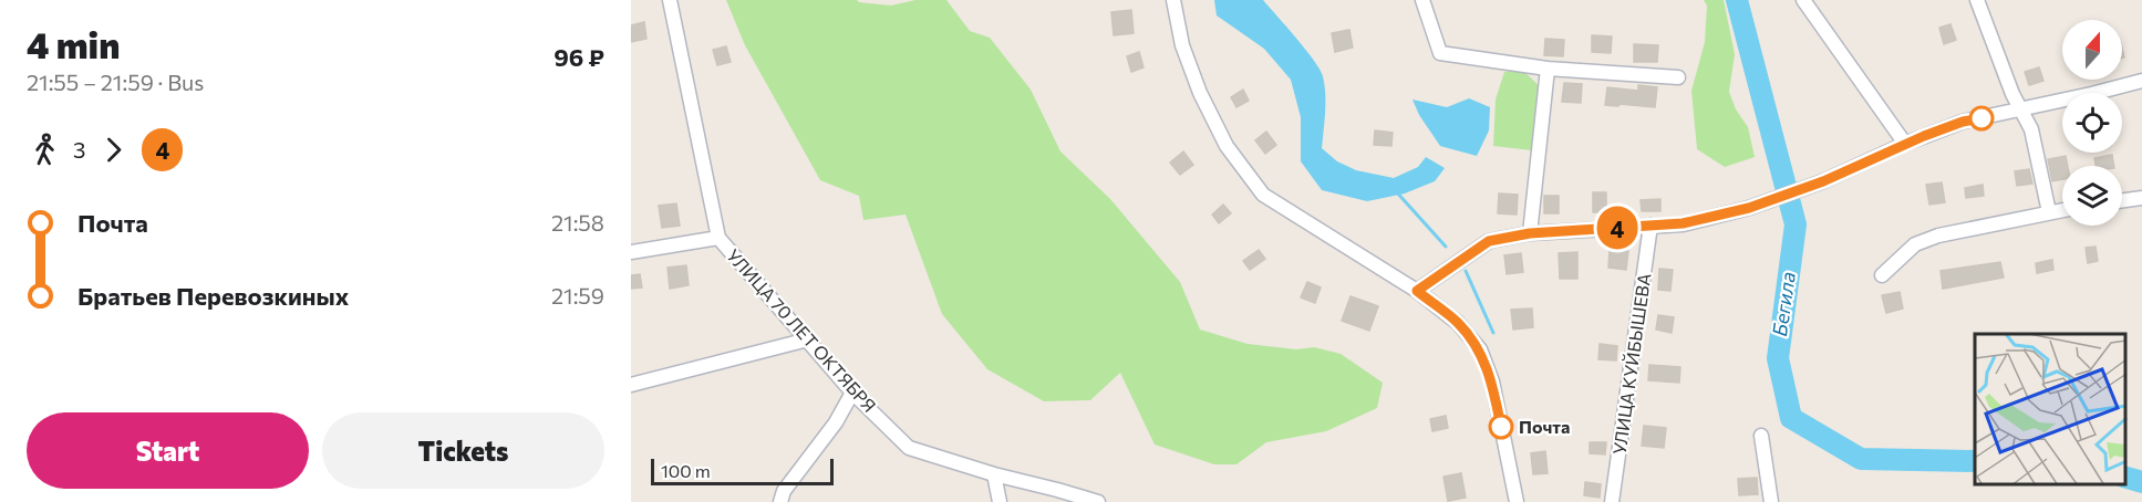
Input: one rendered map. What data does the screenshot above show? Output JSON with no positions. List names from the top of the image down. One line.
{"streets":{"street":["УЛИЦА 70 ЛЕТ ОКТЯБРЯ","УЛИЦА КУЙБЫШЕВА"]},"water":["Бегила"],"places":["Почта"],"lines":["bus line 4"],"scale_bar":"100 m","north":"top","page":{"heading":["4 min","21:55 – 21:59 · Bus","96 ₽"],"on_map":"4","legs":["3","4"],"list":[{"name":"Почта","value":"21:58"},{"name":"Братьев Перевозкиных","value":"21:59"}],"buttons":["Start","Tickets"],"scale":"100 m"}}
